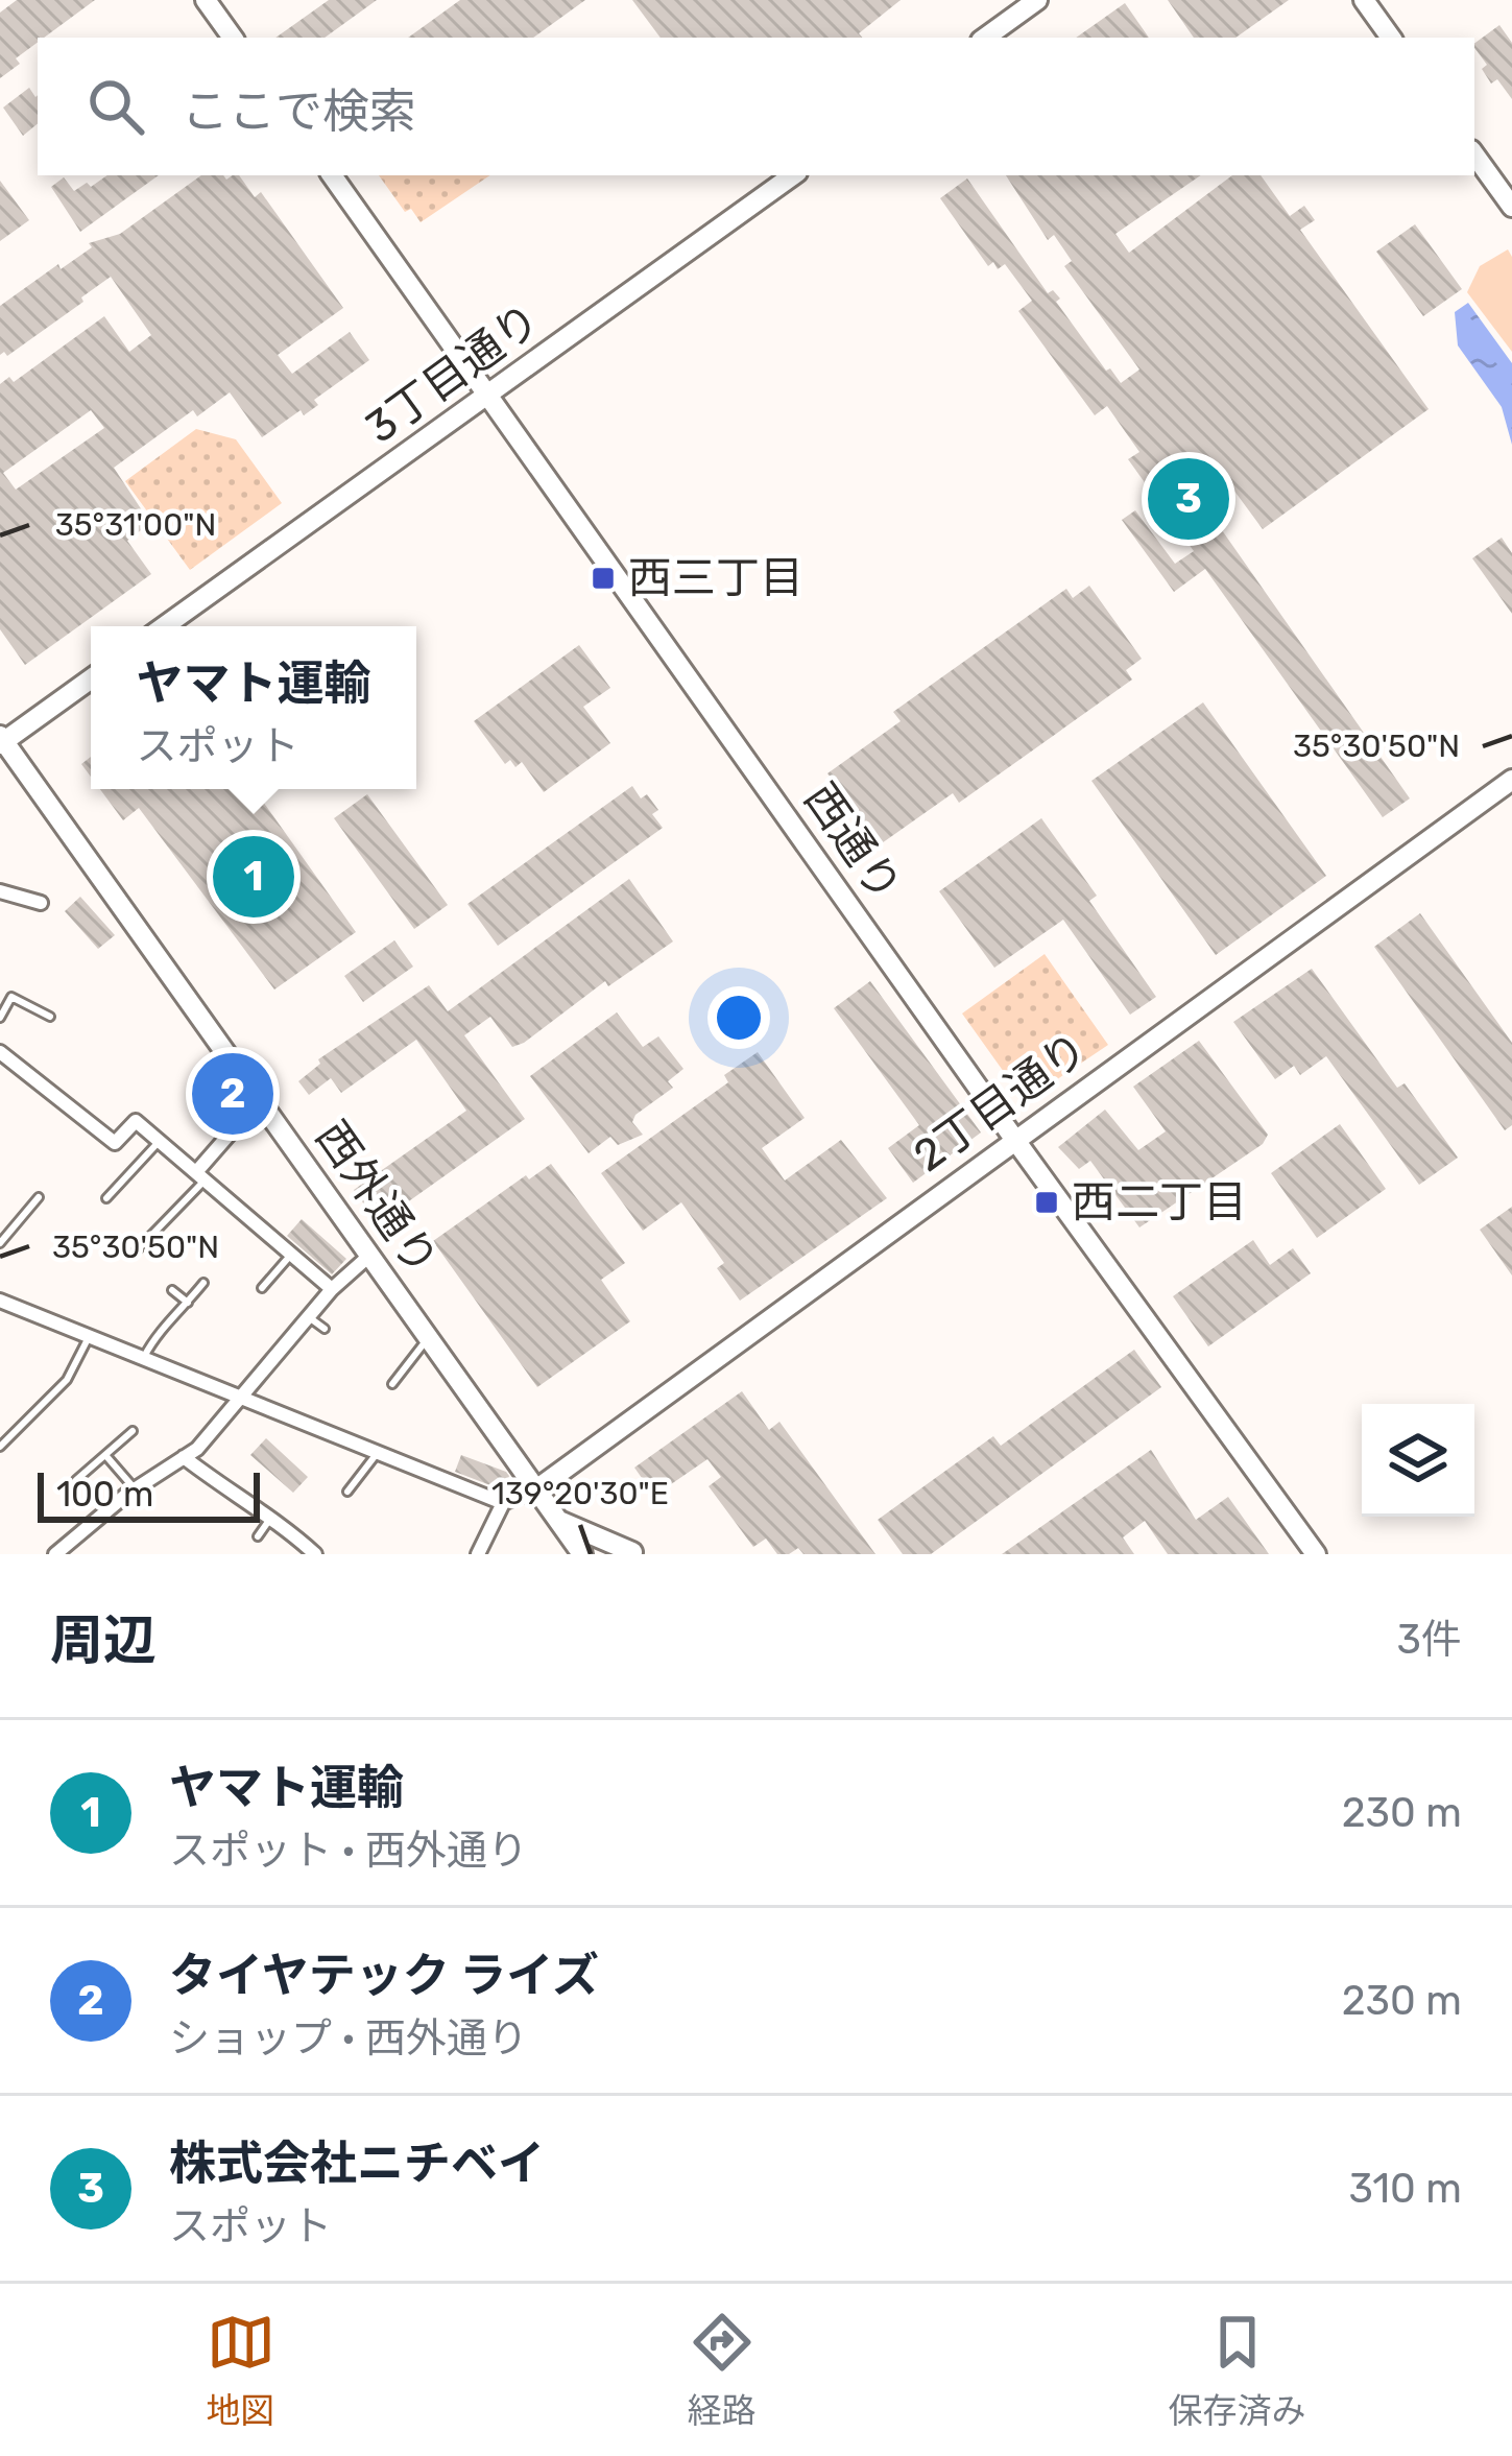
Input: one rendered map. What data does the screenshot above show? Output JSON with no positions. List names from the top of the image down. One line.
{"streets":{"street":["3丁目通り","西通り","2丁目通り","西外通り"]},"crossings":[["3丁目通り","西通り"],["西通り","2丁目通り"],["2丁目通り","西外通り"]],"places":{"transit":["西三丁目","西二丁目"]},"scale_bar":"100 m","page":{"search":"ここで検索","pins":["3","1","2"],"popup":["ヤマト運輸","スポット"],"scale":"100 m","heading":["周辺","3件"],"list":[{"mark":"1","name":"ヤマト運輸","note":"スポット · 西外通り","value":"230 m"},{"mark":"2","name":"タイヤテック ライズ","note":"ショップ · 西外通り","value":"230 m"},{"mark":"3","name":"株式会社ニチベイ","note":"スポット","value":"310 m"}],"nav":["地図","経路","保存済み"]},"coordinates":["35°31'00\"N","35°30'50\"N","139°20'30\"E"]}
